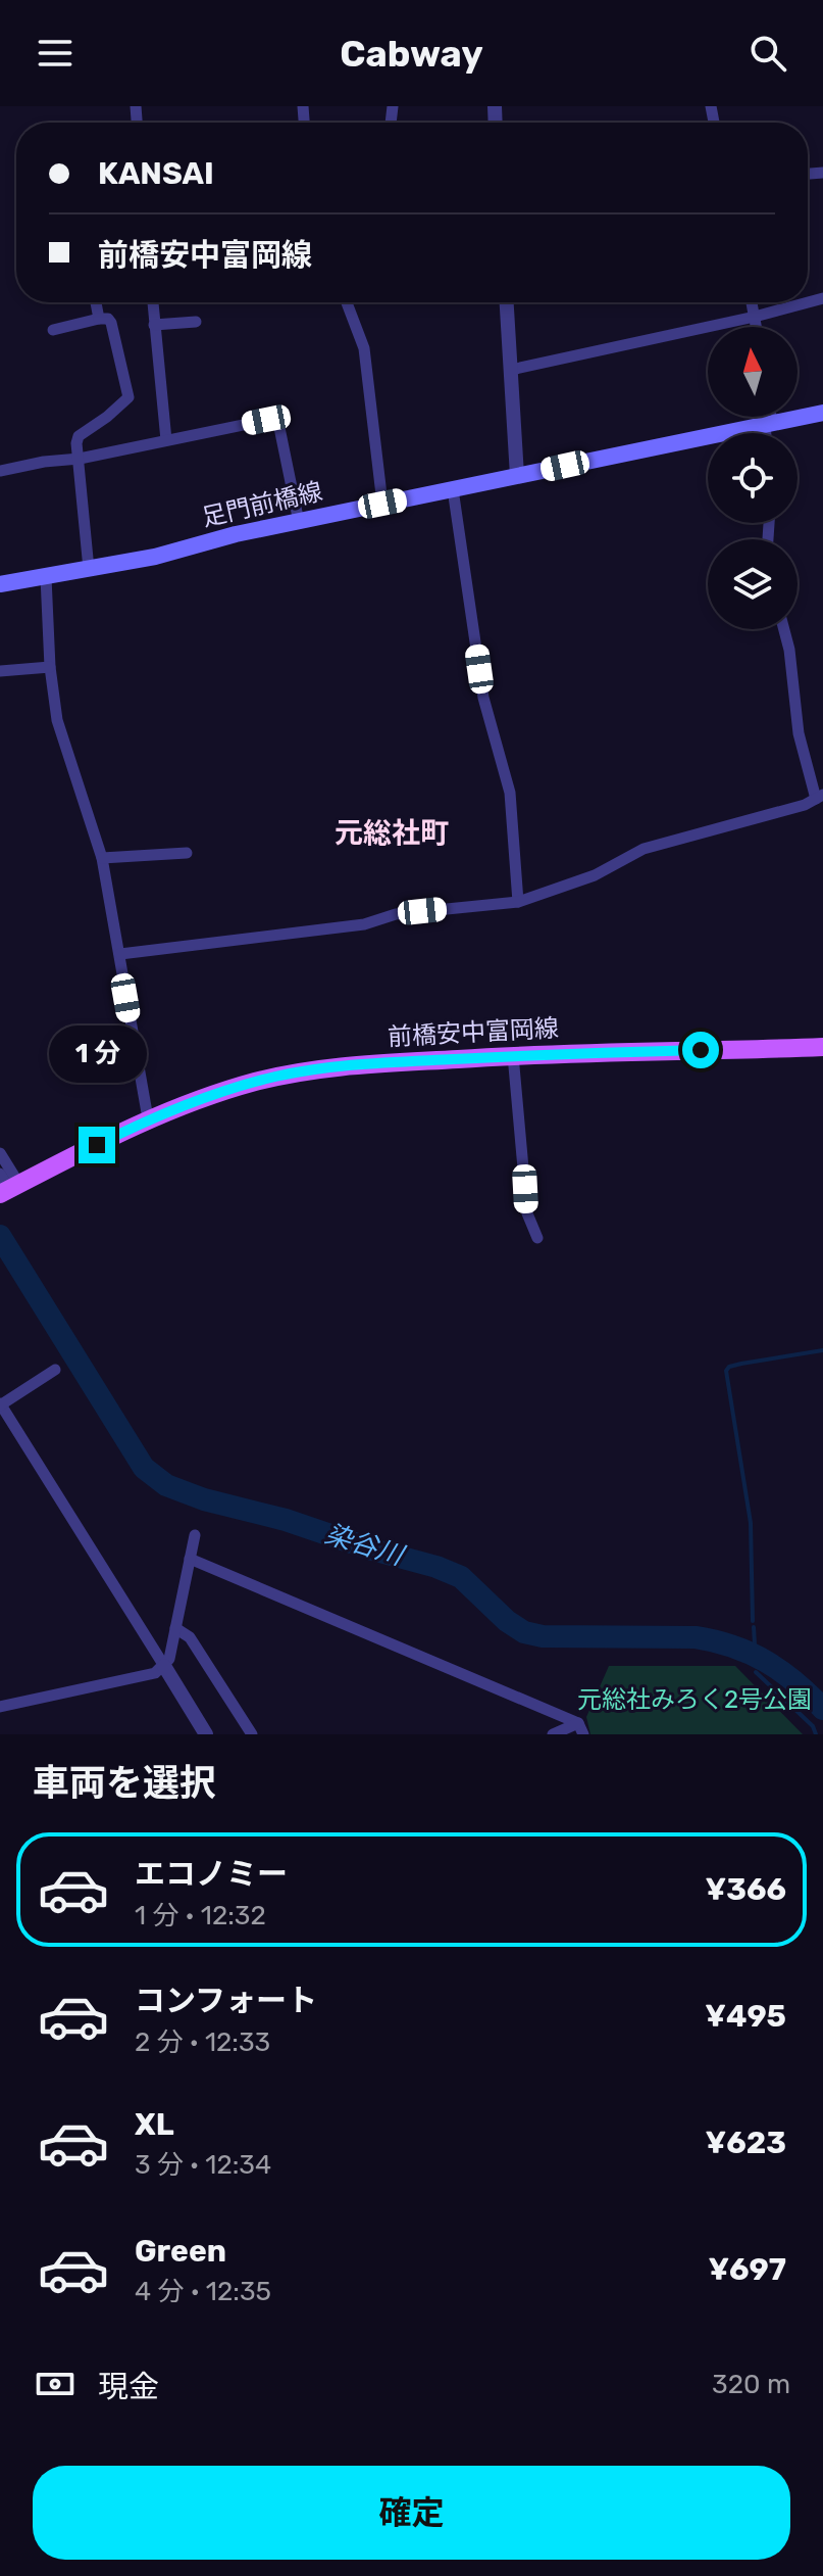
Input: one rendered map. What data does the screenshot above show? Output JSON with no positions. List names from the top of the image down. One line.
{"streets":{"main road":["足門前橋線","前橋安中富岡線"]},"districts":["元総社町"],"water":["染谷川"],"parks":["元総社みろく2号公園"],"north":"top","page":{"header":"Cabway","banner":["KANSAI","前橋安中富岡線"],"bubble":"1 分","heading":"車両を選択","list":[{"name":"エコノミー","note":"1 分 · 12:32","value":"¥366"},{"name":"コンフォート","note":"2 分 · 12:33","value":"¥495"},{"name":"XL","note":"3 分 · 12:34","value":"¥623"},{"name":"Green","note":"4 分 · 12:35","value":"¥697"}],"pay":["現金","320 m"],"buttons":"確定"}}
